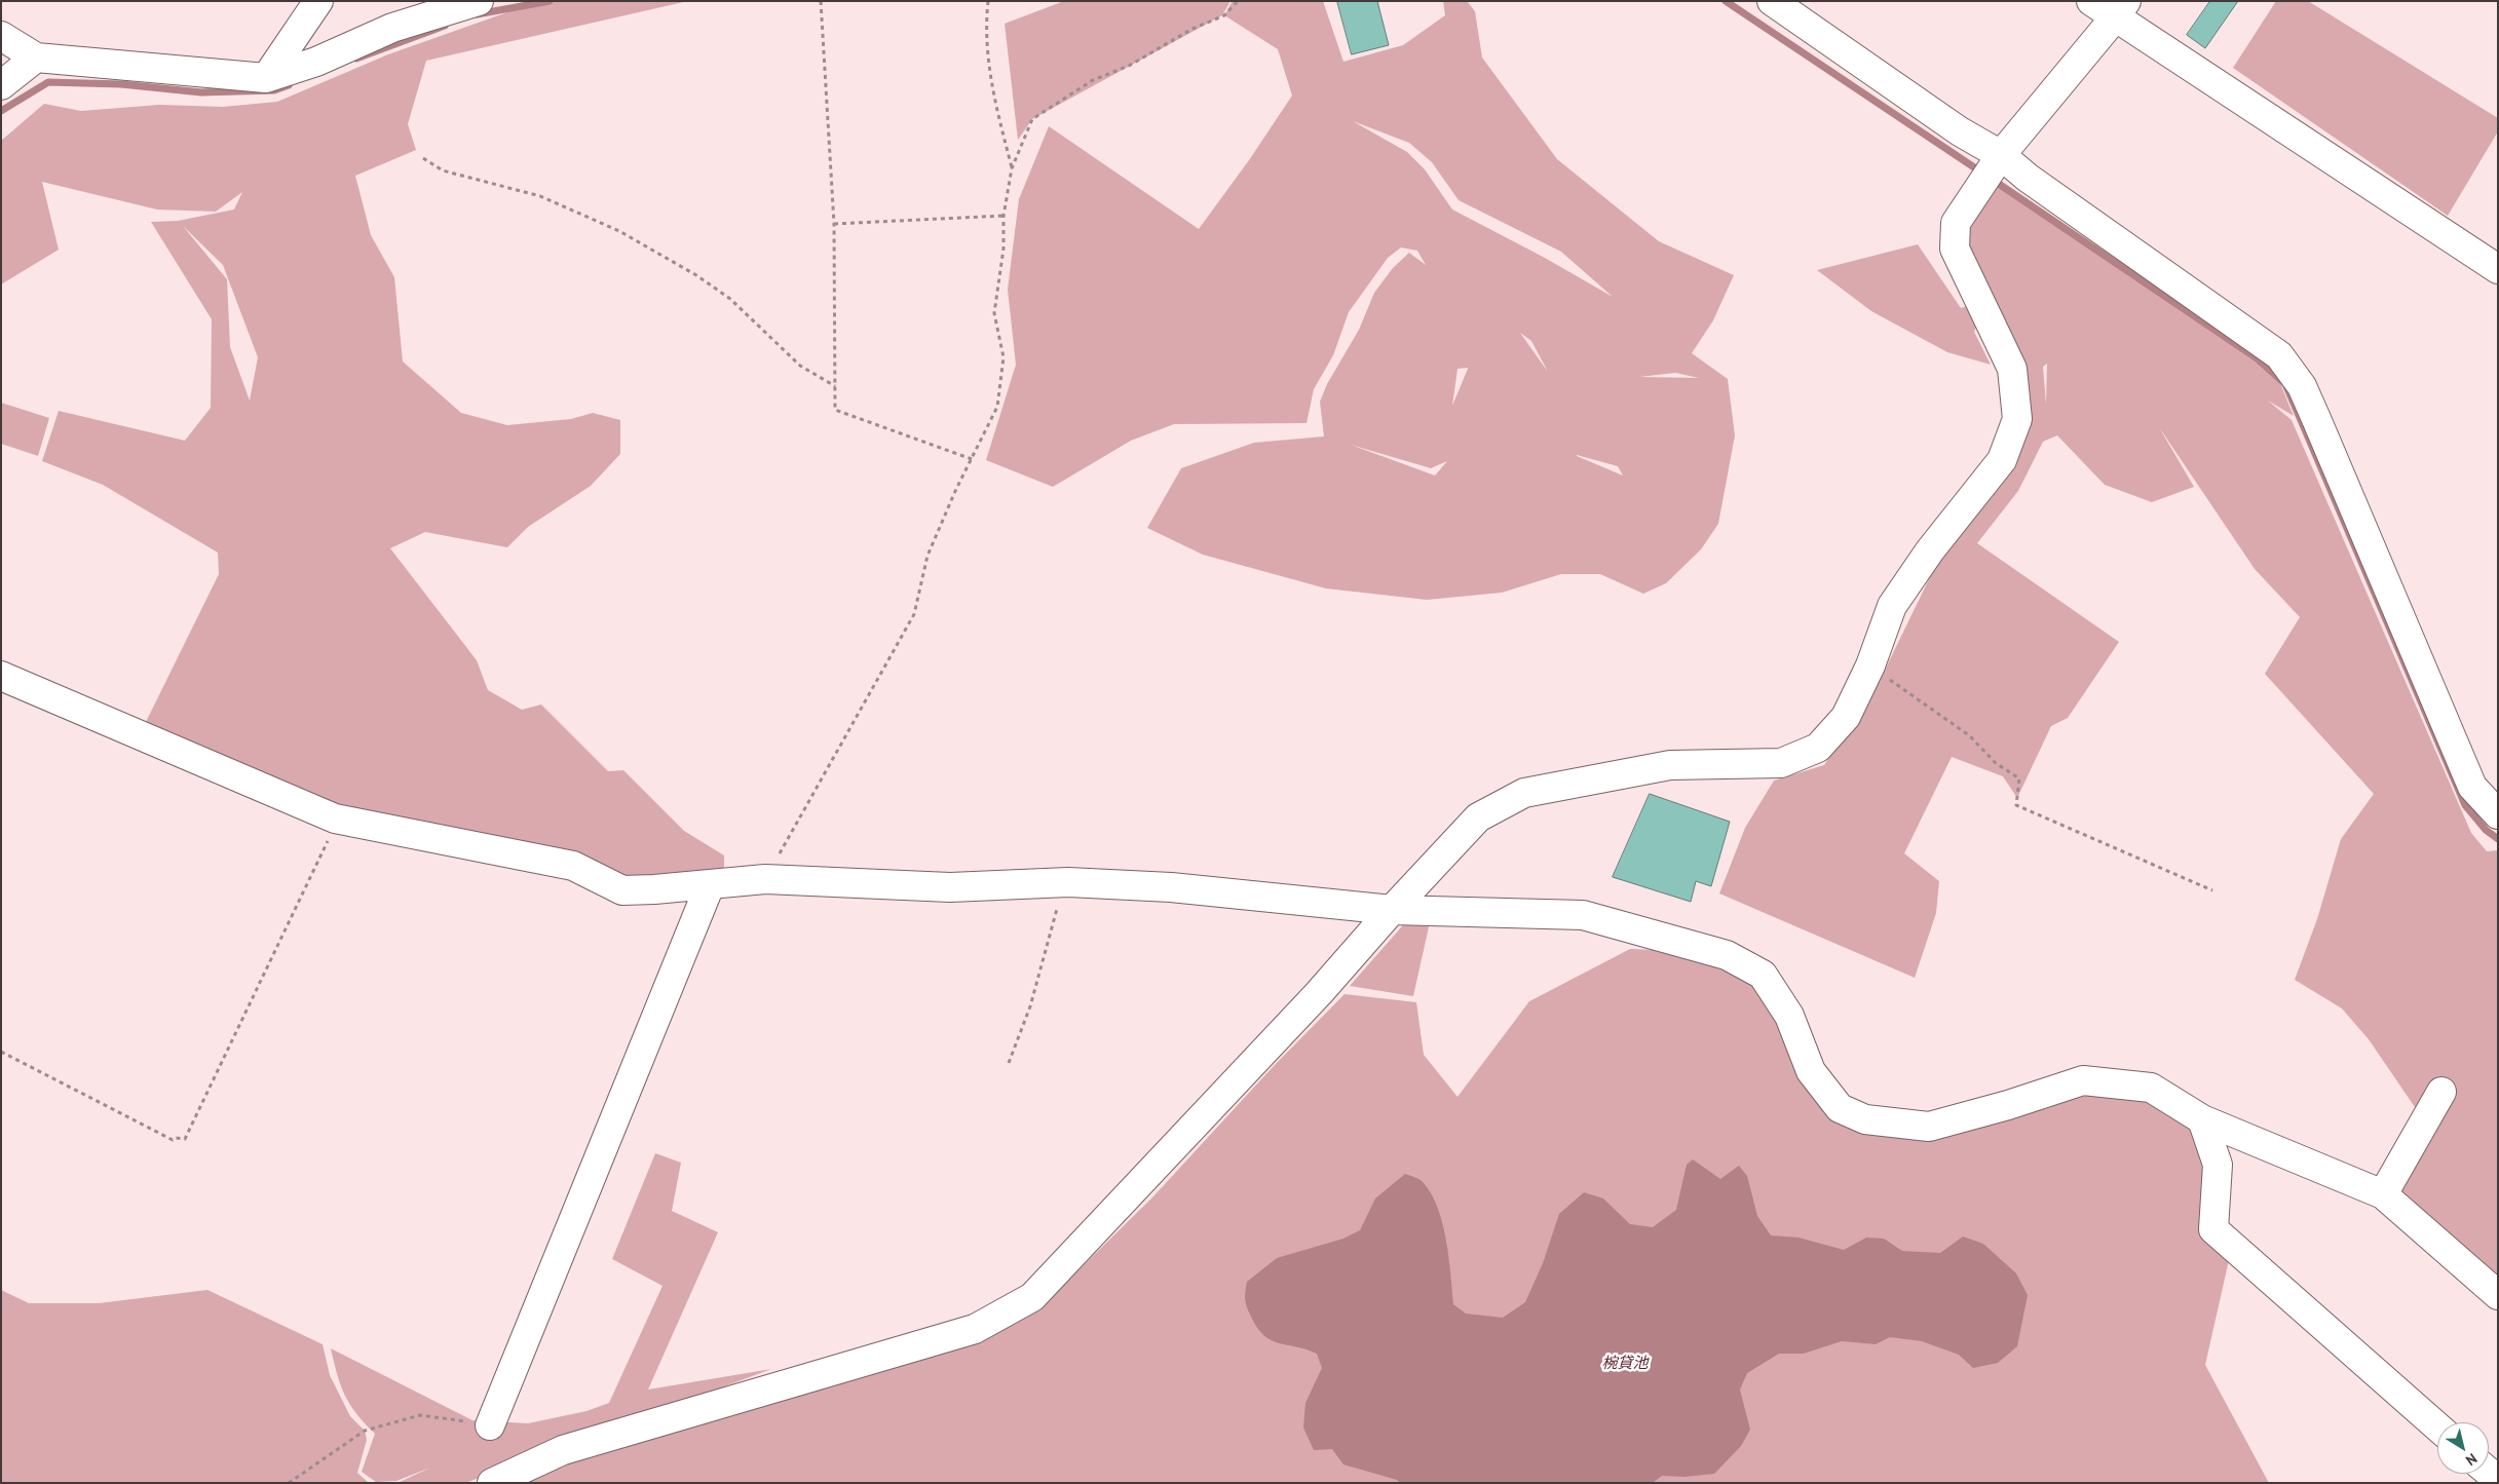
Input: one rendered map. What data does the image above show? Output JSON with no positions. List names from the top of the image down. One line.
{"water":["椀貸池"],"north":"bottom right"}
